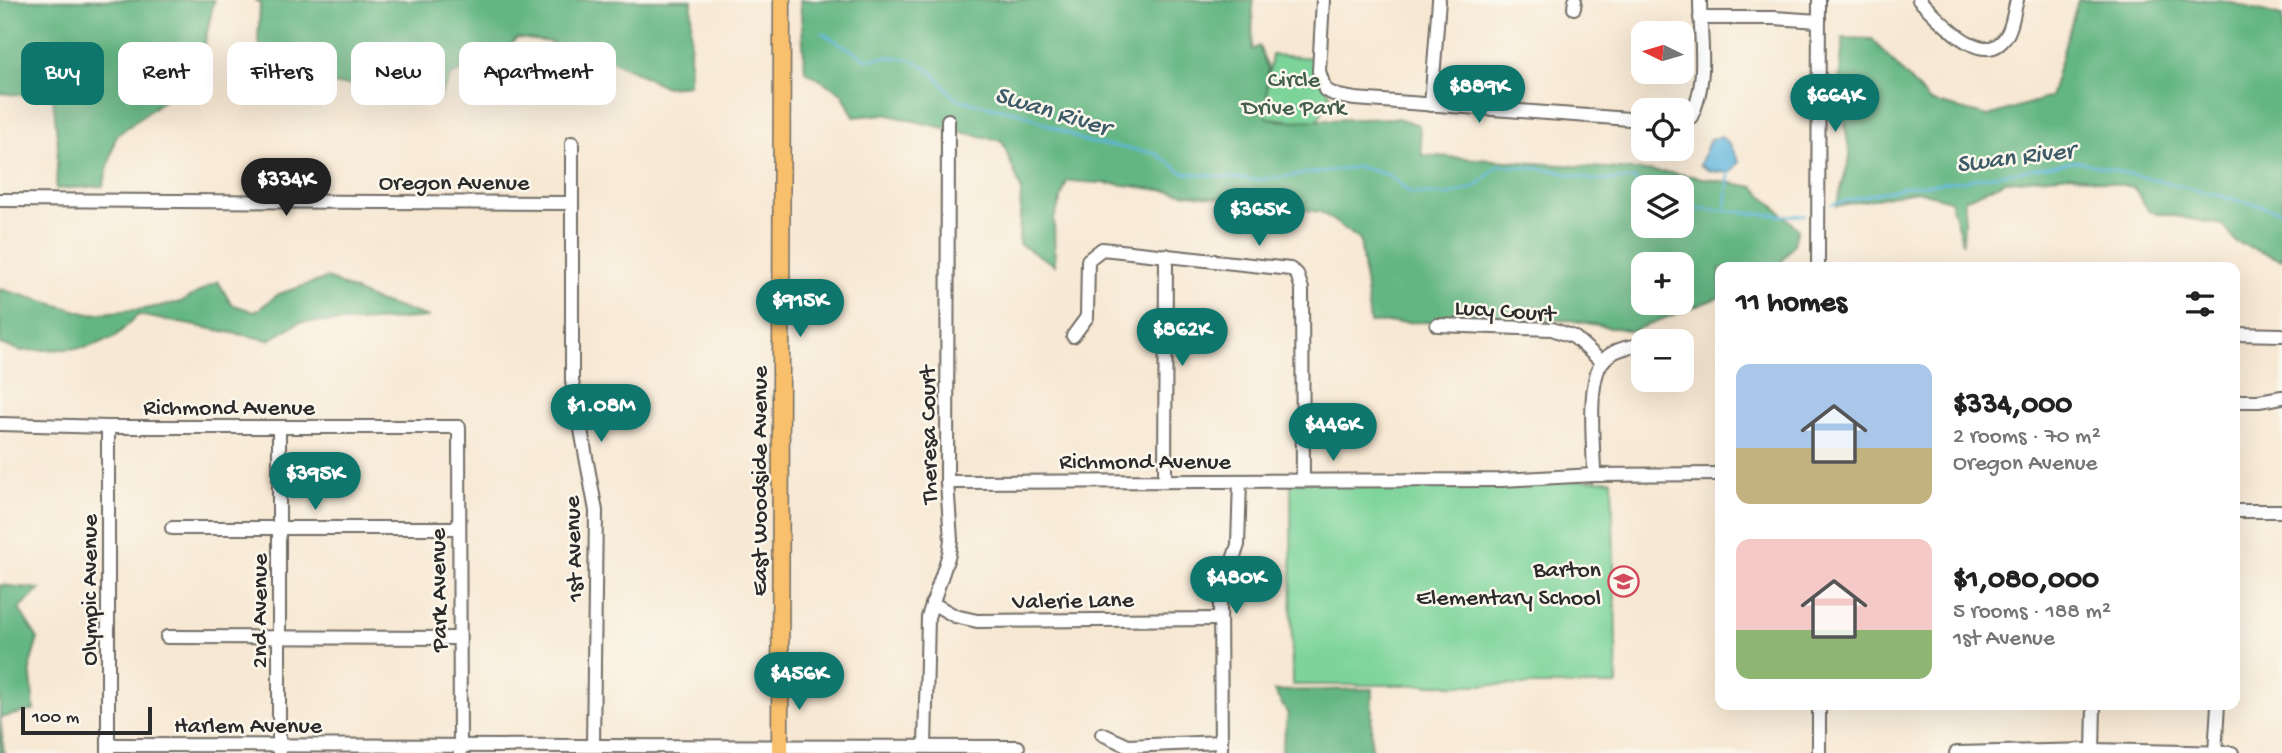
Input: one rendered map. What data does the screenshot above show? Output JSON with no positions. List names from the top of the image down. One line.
{"streets":{"main road":["East Woodside Avenue"],"street":["Oregon Avenue","Lucy Court","Richmond Avenue","Theresa Court","1st Avenue","Olympic Avenue","Park Avenue","Valerie Lane","2nd Avenue","Harlem Avenue"]},"crossings":[["Oregon Avenue","1st Avenue"],["Richmond Avenue","Theresa Court"],["Richmond Avenue","Olympic Avenue"],["Richmond Avenue","Park Avenue"],["Richmond Avenue","2nd Avenue"],["Theresa Court","Valerie Lane"],["Theresa Court","Harlem Avenue"],["East Woodside Avenue","Harlem Avenue"],["1st Avenue","Harlem Avenue"],["Olympic Avenue","Harlem Avenue"],["Park Avenue","Harlem Avenue"],["2nd Avenue","Harlem Avenue"]],"water":["Swan River"],"parks":["Circle Drive Park"],"places":{"school or university":["Barton Elementary School"]},"scale_bar":"100 m","north":"left","page":{"map_buttons":["+","−"],"chip":["Buy","Rent","Filters","New","Apartment"],"price":["$889K","$664K","$334K","$365K","$915K","$862K","$1.08M","$446K","$395K","$480K","$456K"],"heading":"11 homes","list":[{"name":"$334,000","note":"2 rooms · 70 m² · Oregon Avenue"},{"name":"$1,080,000","note":"5 rooms · 188 m² · 1st Avenue"}],"scale":"100 m"}}
